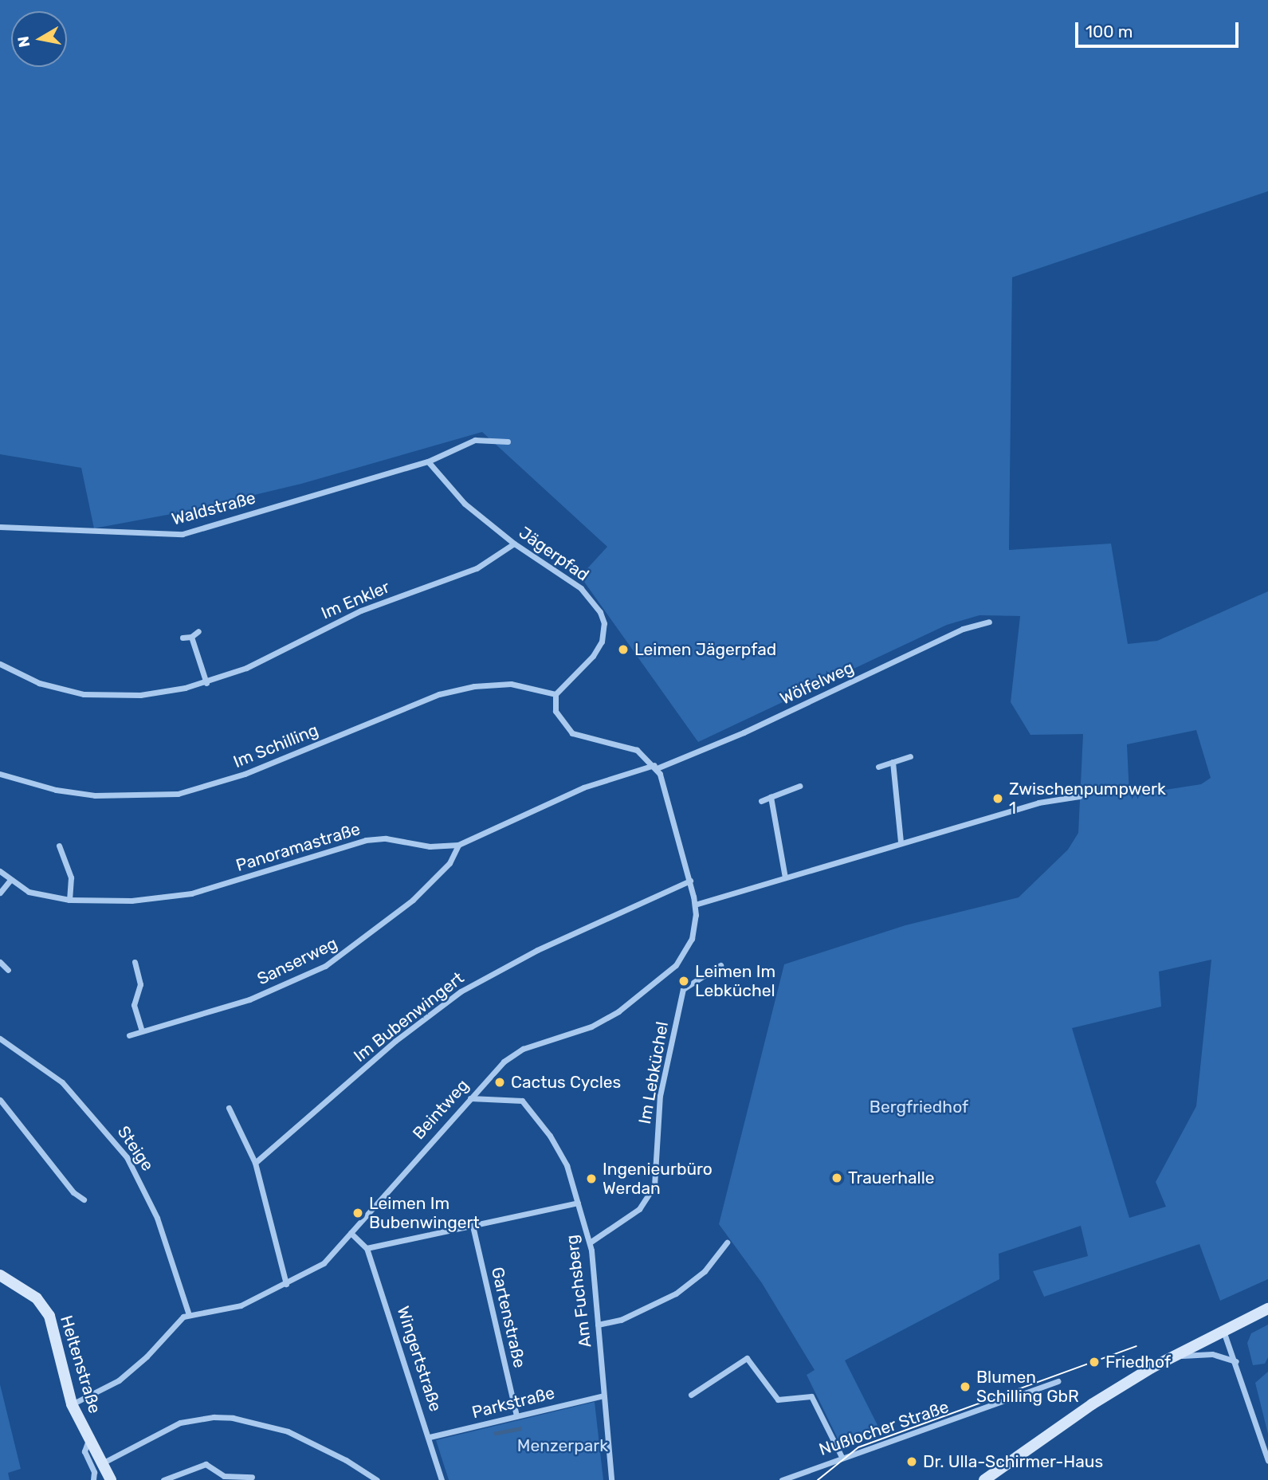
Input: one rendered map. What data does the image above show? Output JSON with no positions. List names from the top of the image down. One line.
{"streets":{"main road":["Heltenstraße"],"street":["Waldstraße","Jägerpfad","Im Enkler","Wölfelweg","Im Schilling","Panoramastraße","Sanserweg","Im Bubenwingert","Im Lebküchel","Beintweg","Steige","Am Fuchsberg","Gartenstraße","Wingertstraße","Parkstraße","Nußlocher Straße"]},"crossings":[["Waldstraße","Jägerpfad"],["Jägerpfad","Im Enkler"],["Jägerpfad","Im Schilling"],["Wölfelweg","Panoramastraße"],["Wölfelweg","Beintweg"],["Panoramastraße","Sanserweg"],["Panoramastraße","Beintweg"],["Im Bubenwingert","Beintweg"],["Im Lebküchel","Am Fuchsberg"],["Beintweg","Steige"],["Beintweg","Am Fuchsberg"],["Beintweg","Heltenstraße"],["Am Fuchsberg","Parkstraße"],["Gartenstraße","Parkstraße"],["Wingertstraße","Parkstraße"]],"parks":["Bergfriedhof","Menzerpark"],"places":["Leimen Jägerpfad","Zwischenpumpwerk 1","Leimen Im Lebküchel","Cactus Cycles","Trauerhalle","Ingenieurbüro Werdan","Leimen Im Bubenwingert","Friedhof","Blumen Schilling GbR","Dr. Ulla-Schirmer-Haus"],"scale_bar":"100 m","north":"left"}
